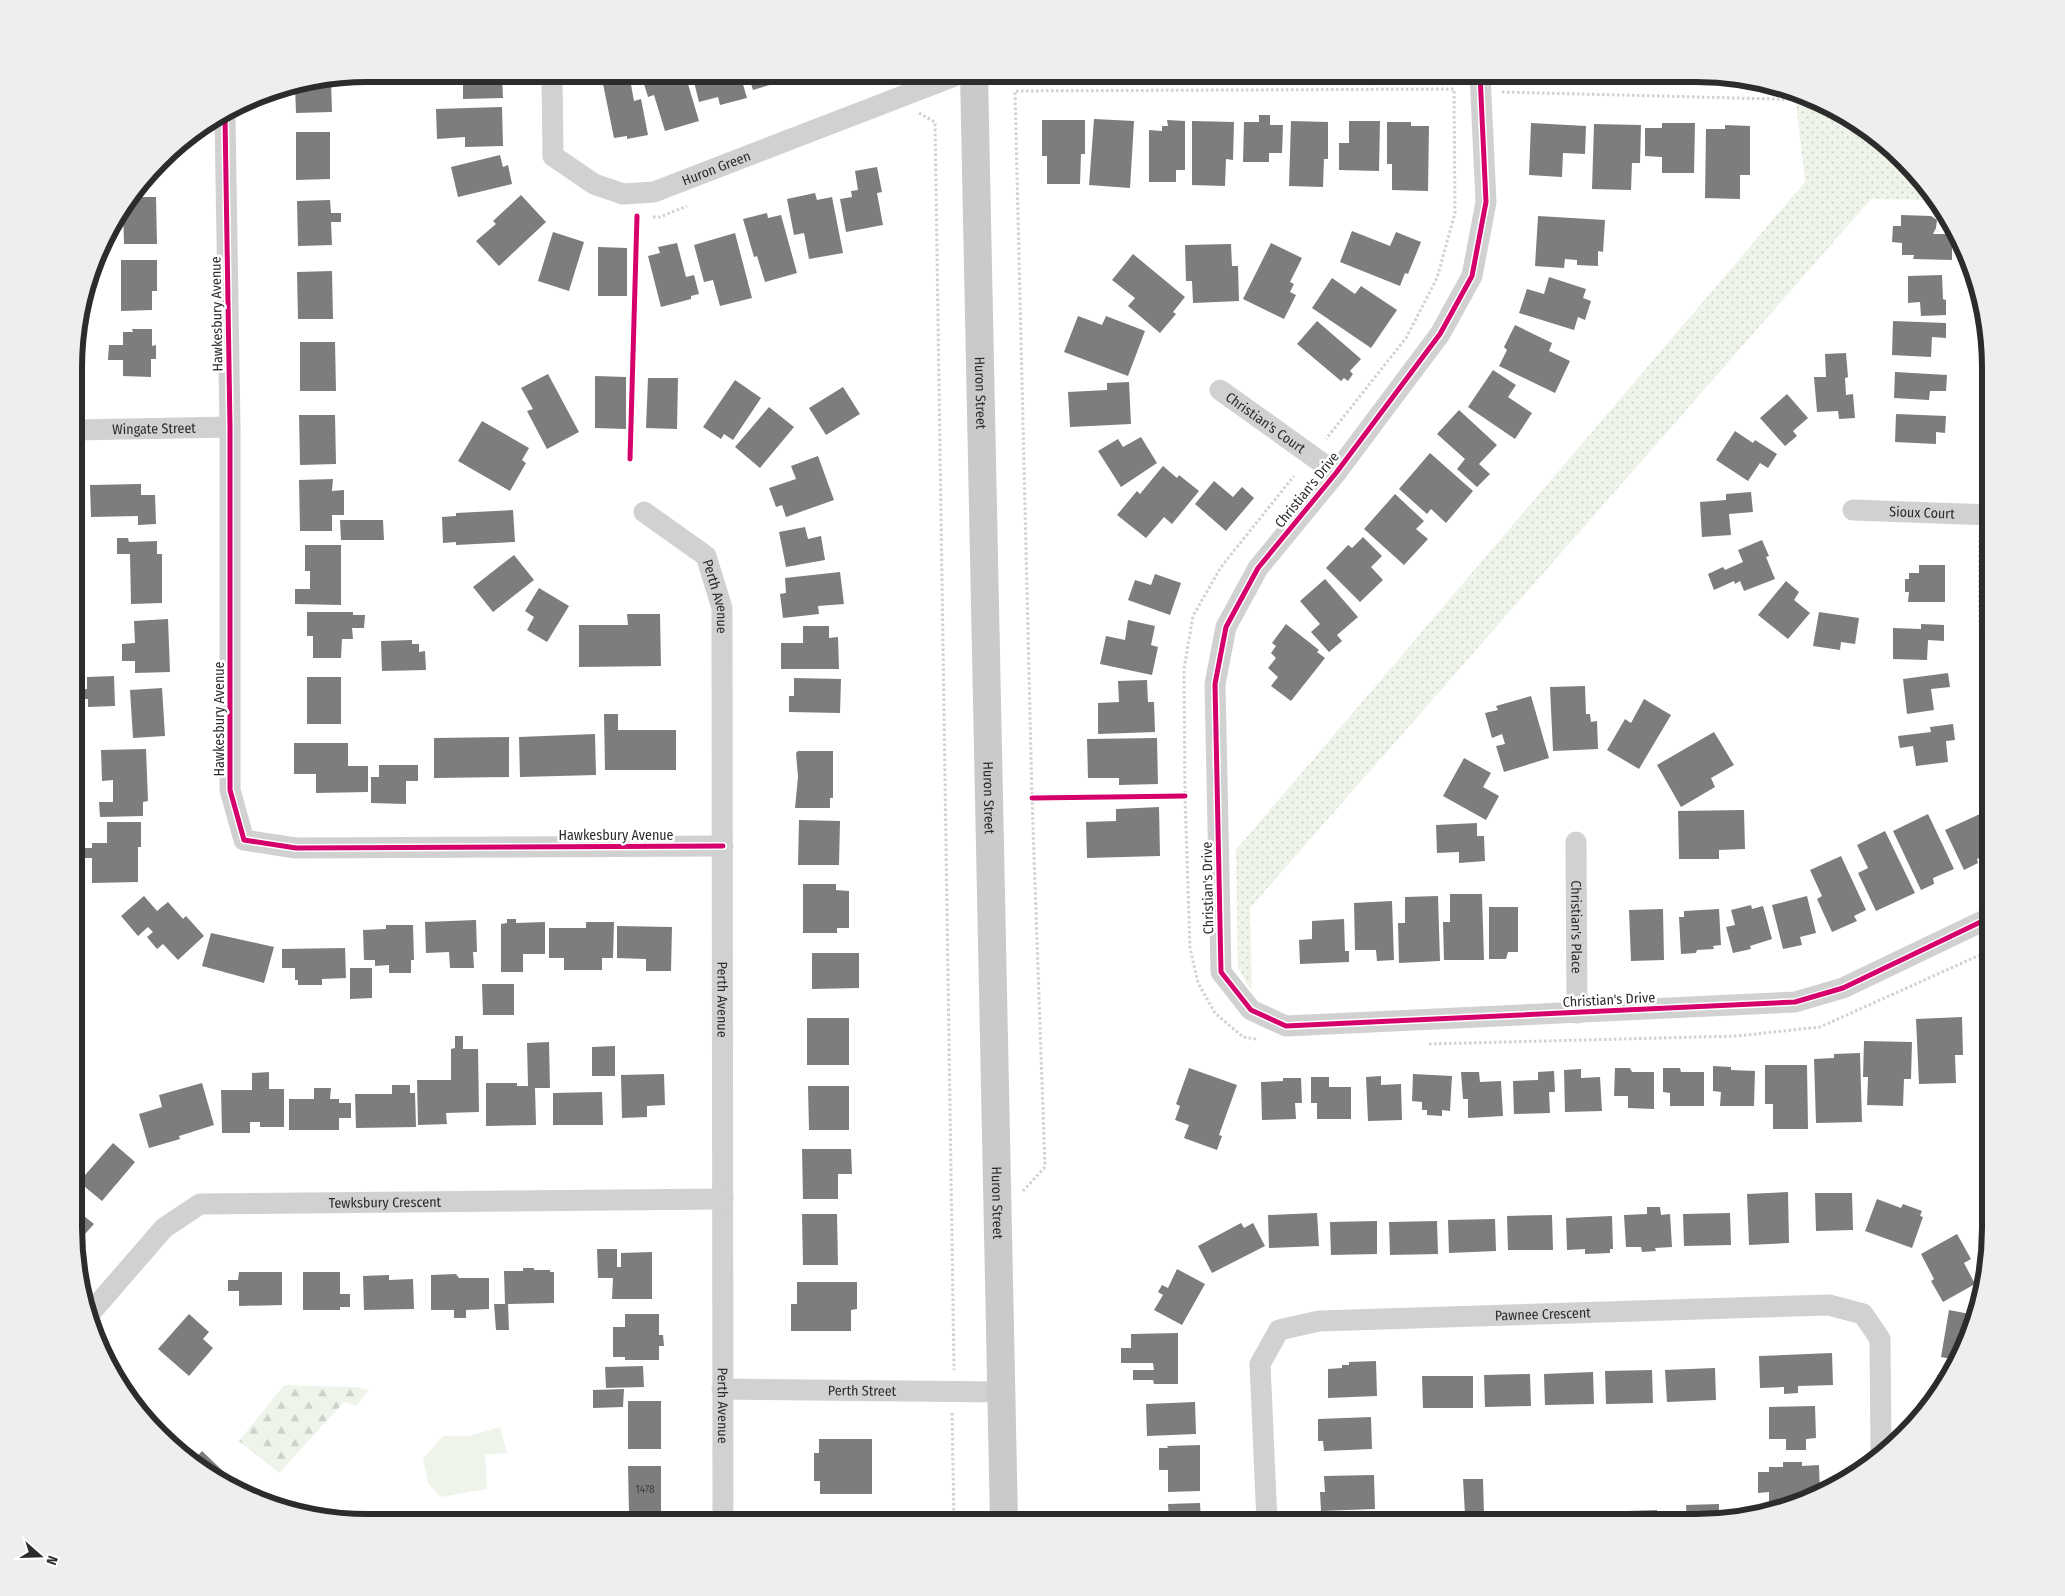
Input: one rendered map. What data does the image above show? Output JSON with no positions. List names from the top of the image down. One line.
{"streets":{"main road":["Huron Street"],"street":["Huron Green","Hawkesbury Avenue","Christian's Court","Wingate Street","Christian's Drive","Sioux Court","Perth Avenue","Christian's Place","Tewksbury Crescent","Pawnee Crescent","Perth Street"]},"crossings":[["Hawkesbury Avenue","Wingate Street"],["Hawkesbury Avenue","Perth Avenue"],["Huron Street","Perth Street"],["Christian's Court","Christian's Drive"],["Christian's Drive","Christian's Place"],["Perth Avenue","Tewksbury Crescent"],["Perth Avenue","Perth Street"]],"house_numbers":["1478"],"north":"right"}
